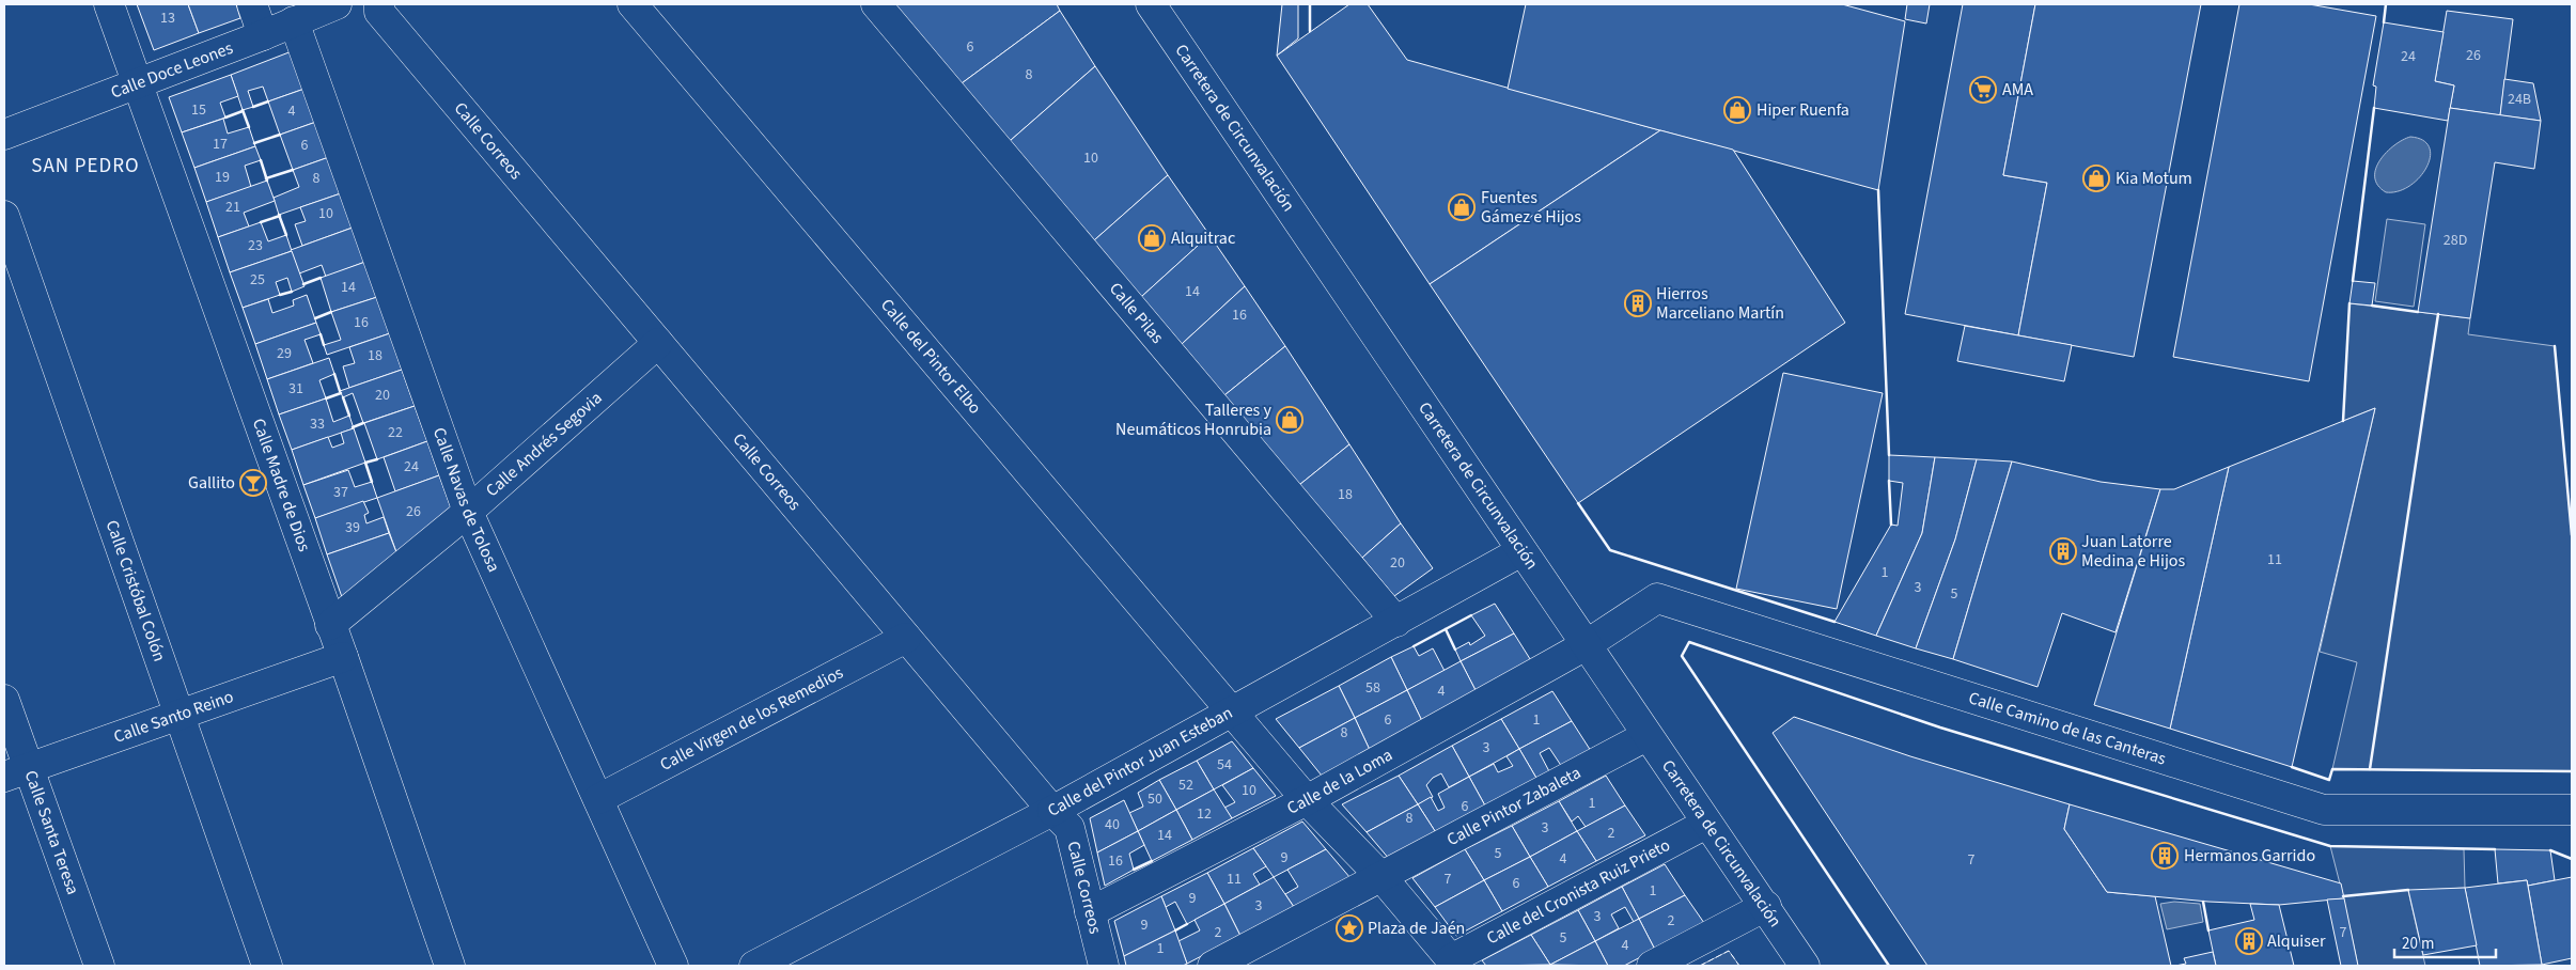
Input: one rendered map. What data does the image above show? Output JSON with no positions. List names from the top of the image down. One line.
{"streets":{"street":["Calle Doce Leones","Carretera de Circunvalación","Calle Correos","Calle Pilas","Calle del Pintor Elbo","Calle Andrés Segovia","Calle Madre de Dios","Calle Navas de Tolosa","Calle Cristóbal Colón","Calle Santo Reino","Calle Virgen de los Remedios","Calle Camino de las Canteras","Calle del Pintor Juan Esteban","Calle de la Loma","Calle Pintor Zabaleta","Calle Santa Teresa","Calle del Cronista Ruiz Prieto"]},"crossings":[["Calle Doce Leones","Calle Madre de Dios"],["Calle Doce Leones","Calle Navas de Tolosa"],["Carretera de Circunvalación","Calle Camino de las Canteras"],["Carretera de Circunvalación","Calle del Pintor Juan Esteban"],["Carretera de Circunvalación","Calle de la Loma"],["Carretera de Circunvalación","Calle Pintor Zabaleta"],["Carretera de Circunvalación","Calle del Cronista Ruiz Prieto"],["Calle Correos","Calle Andrés Segovia"],["Calle Correos","Calle Virgen de los Remedios"],["Calle Correos","Calle del Pintor Juan Esteban"],["Calle Correos","Calle de la Loma"],["Calle Pilas","Calle del Pintor Juan Esteban"],["Calle del Pintor Elbo","Calle del Pintor Juan Esteban"],["Calle del Pintor Elbo","Calle de la Loma"],["Calle del Pintor Elbo","Calle Pintor Zabaleta"],["Calle del Pintor Elbo","Calle del Cronista Ruiz Prieto"],["Calle Andrés Segovia","Calle Madre de Dios"],["Calle Andrés Segovia","Calle Navas de Tolosa"],["Calle Madre de Dios","Calle Santo Reino"],["Calle Navas de Tolosa","Calle Virgen de los Remedios"],["Calle Cristóbal Colón","Calle Santo Reino"],["Calle Santo Reino","Calle Santa Teresa"],["Calle Camino de las Canteras","Calle de la Loma"]],"districts":["SAN PEDRO"],"places":{"supermarket":["AMA"],"shop":["Hiper Ruenfa","Kia Motum","Fuentes Gámez e Hijos","Alquitrac","Talleres y Neumáticos Honrubia"],"building":["Hierros Marceliano Martín","Juan Latorre Medina e Hijos","Hermanos Garrido","Alquiser"],"bar":["Gallito"],"place":["Plaza de Jaén"]},"house_numbers":["13","6","26","24","8","24B","15","4","17","6","10","19","8","21","10","28D","23","25","14","14","16","16","29","18","31","20","33","22","24","37","18","26","39","11","20","1","3","5","58","4","6","1","8","3","54","52","10","50","1","6","12","8","40","3","2","14","5","9","4","7","16","11","7","6","1","9","3","3","2","9","2","7","5","4","1"],"scale_bar":"20 m"}
